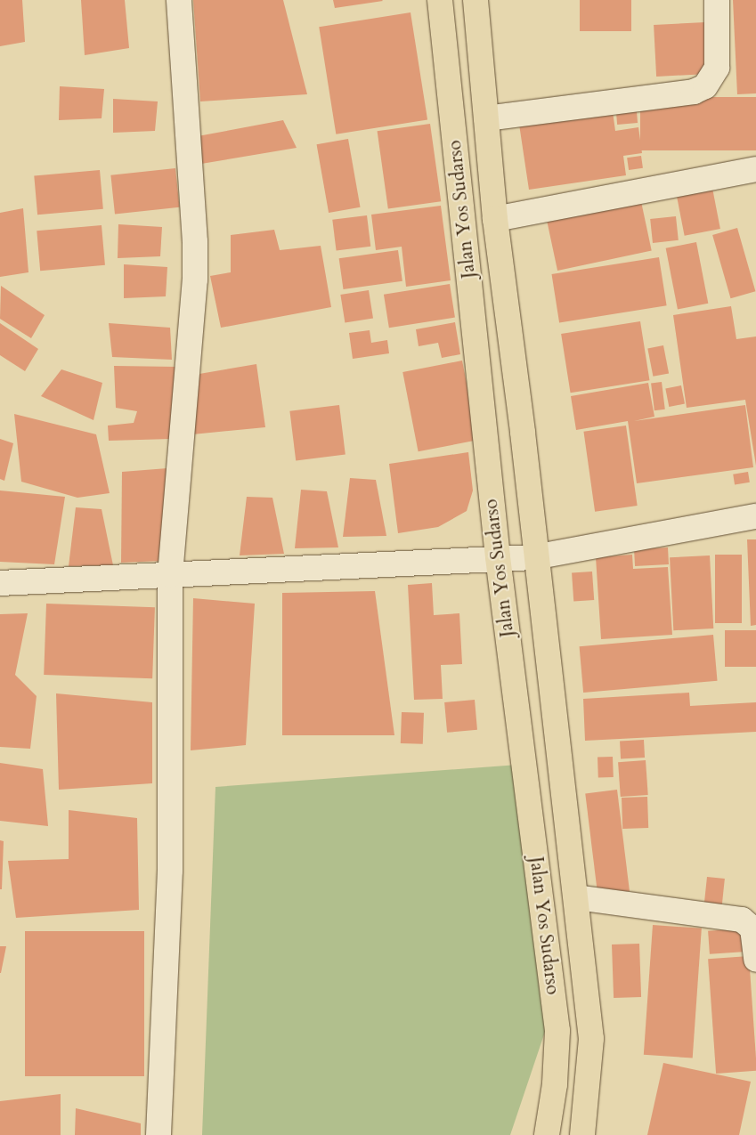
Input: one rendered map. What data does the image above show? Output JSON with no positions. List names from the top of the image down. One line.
{"streets":{"highway":["Jalan Yos Sudarso"]}}
